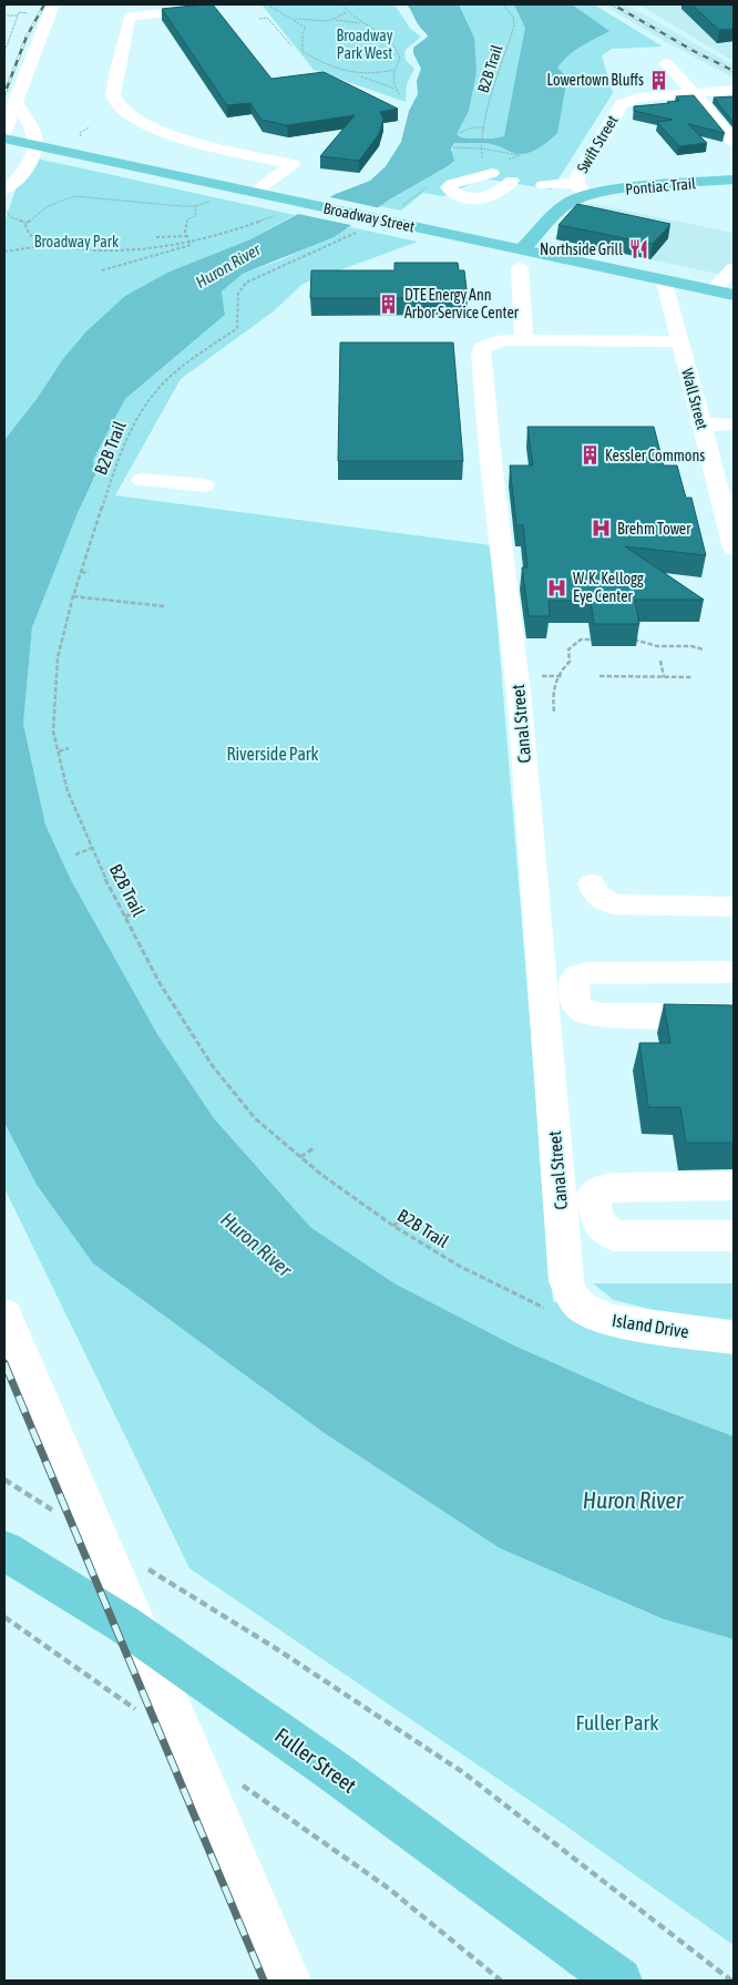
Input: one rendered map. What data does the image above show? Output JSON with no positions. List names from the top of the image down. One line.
{"streets":{"main road":["Swift Street","Pontiac Trail","Broadway Street","Fuller Street"],"street":["Wall Street","Canal Street","Island Drive"],"path":["B2B Trail"]},"crossings":[["B2B Trail","Canal Street"],["B2B Trail","Island Drive"],["Swift Street","Pontiac Trail"],["Swift Street","Broadway Street"],["Broadway Street","Wall Street"],["Wall Street","Canal Street"],["Canal Street","Island Drive"]],"water":["Huron River"],"parks":["Broadway Park West","Broadway Park","Riverside Park","Fuller Park"],"places":{"building":["Lowertown Bluffs","DTE Energy Ann Arbor Service Center","Kessler Commons"],"restaurant":["Northside Grill"],"hospital":["Brehm Tower","W. K. Kellogg Eye Center"]}}
